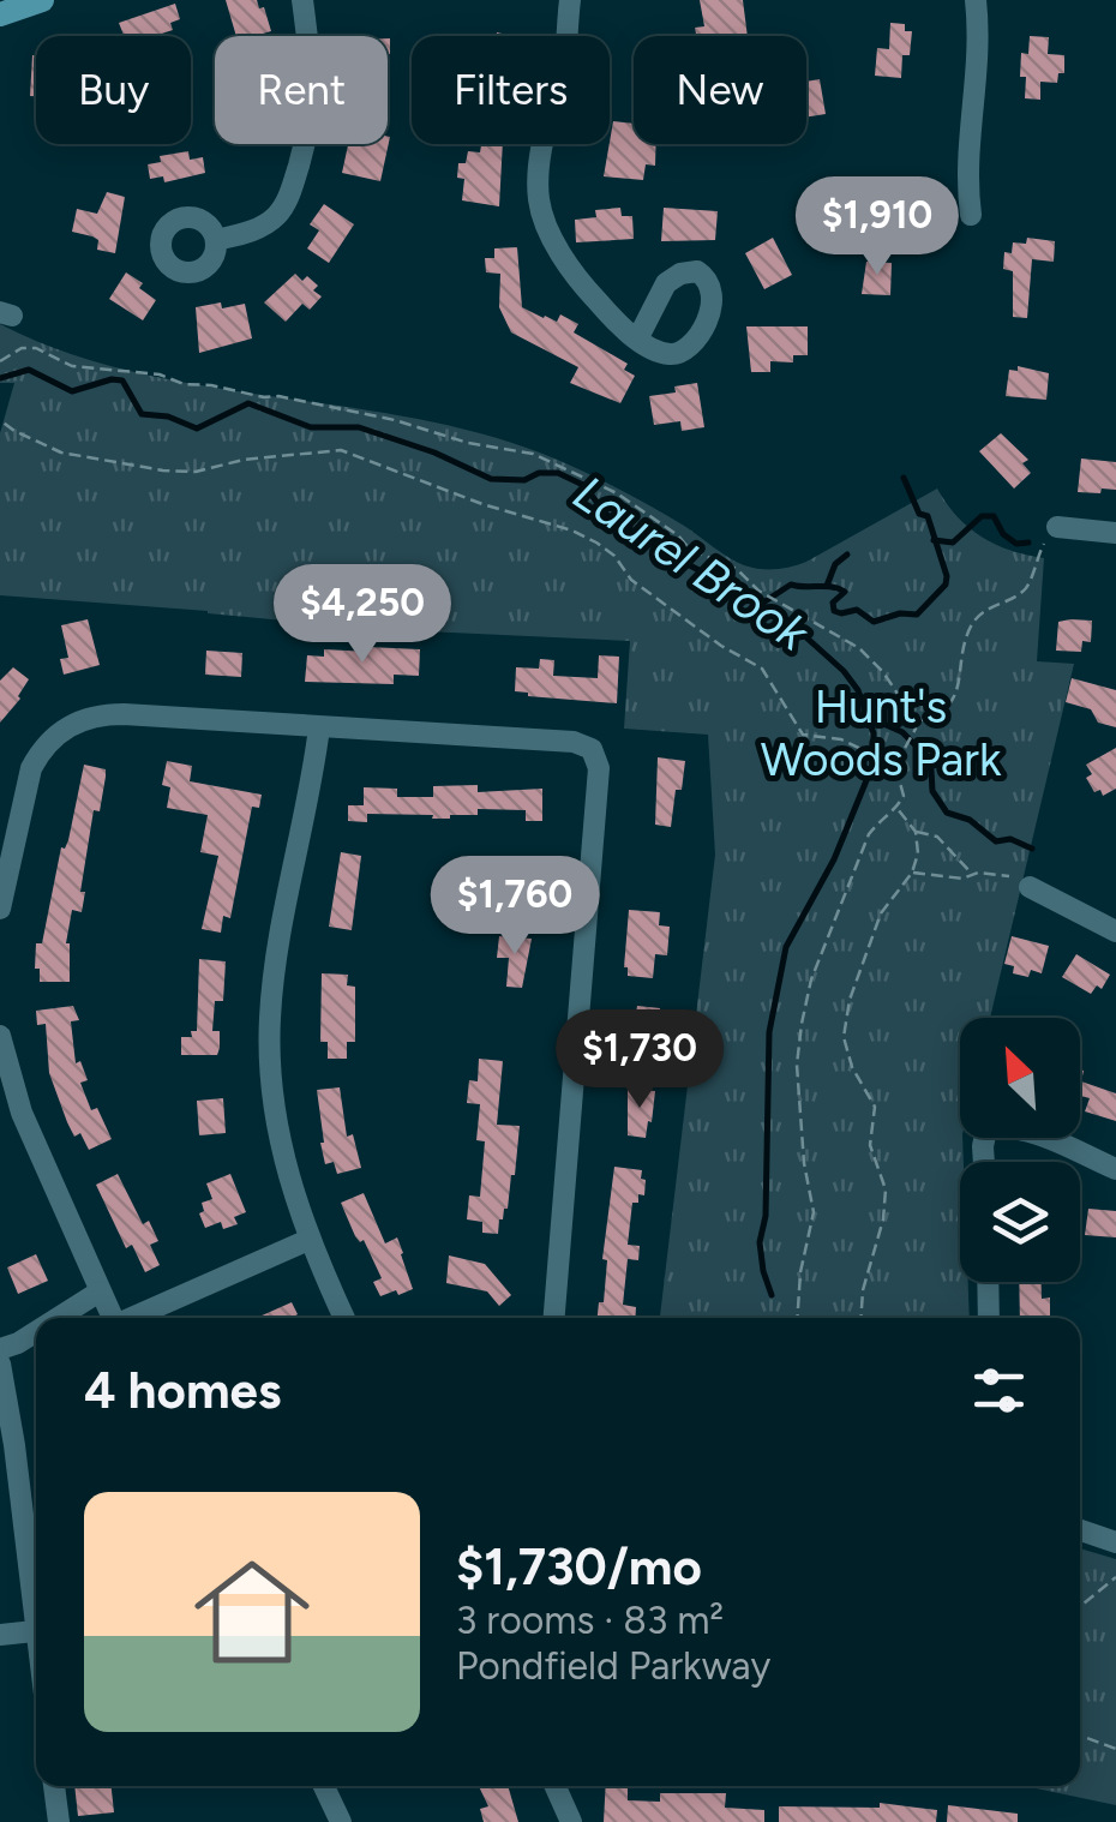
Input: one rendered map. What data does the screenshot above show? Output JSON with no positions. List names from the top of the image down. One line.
{"water":["Laurel Brook"],"parks":["Hunt's Woods Park"],"north":"top left","page":{"chip":["Buy","Rent","Filters","New"],"price":["$1,910","$4,250","$1,760","$1,730"],"heading":"4 homes","list":[{"name":"$1,730/mo","note":"3 rooms · 83 m² · Pondfield Parkway"}]}}
